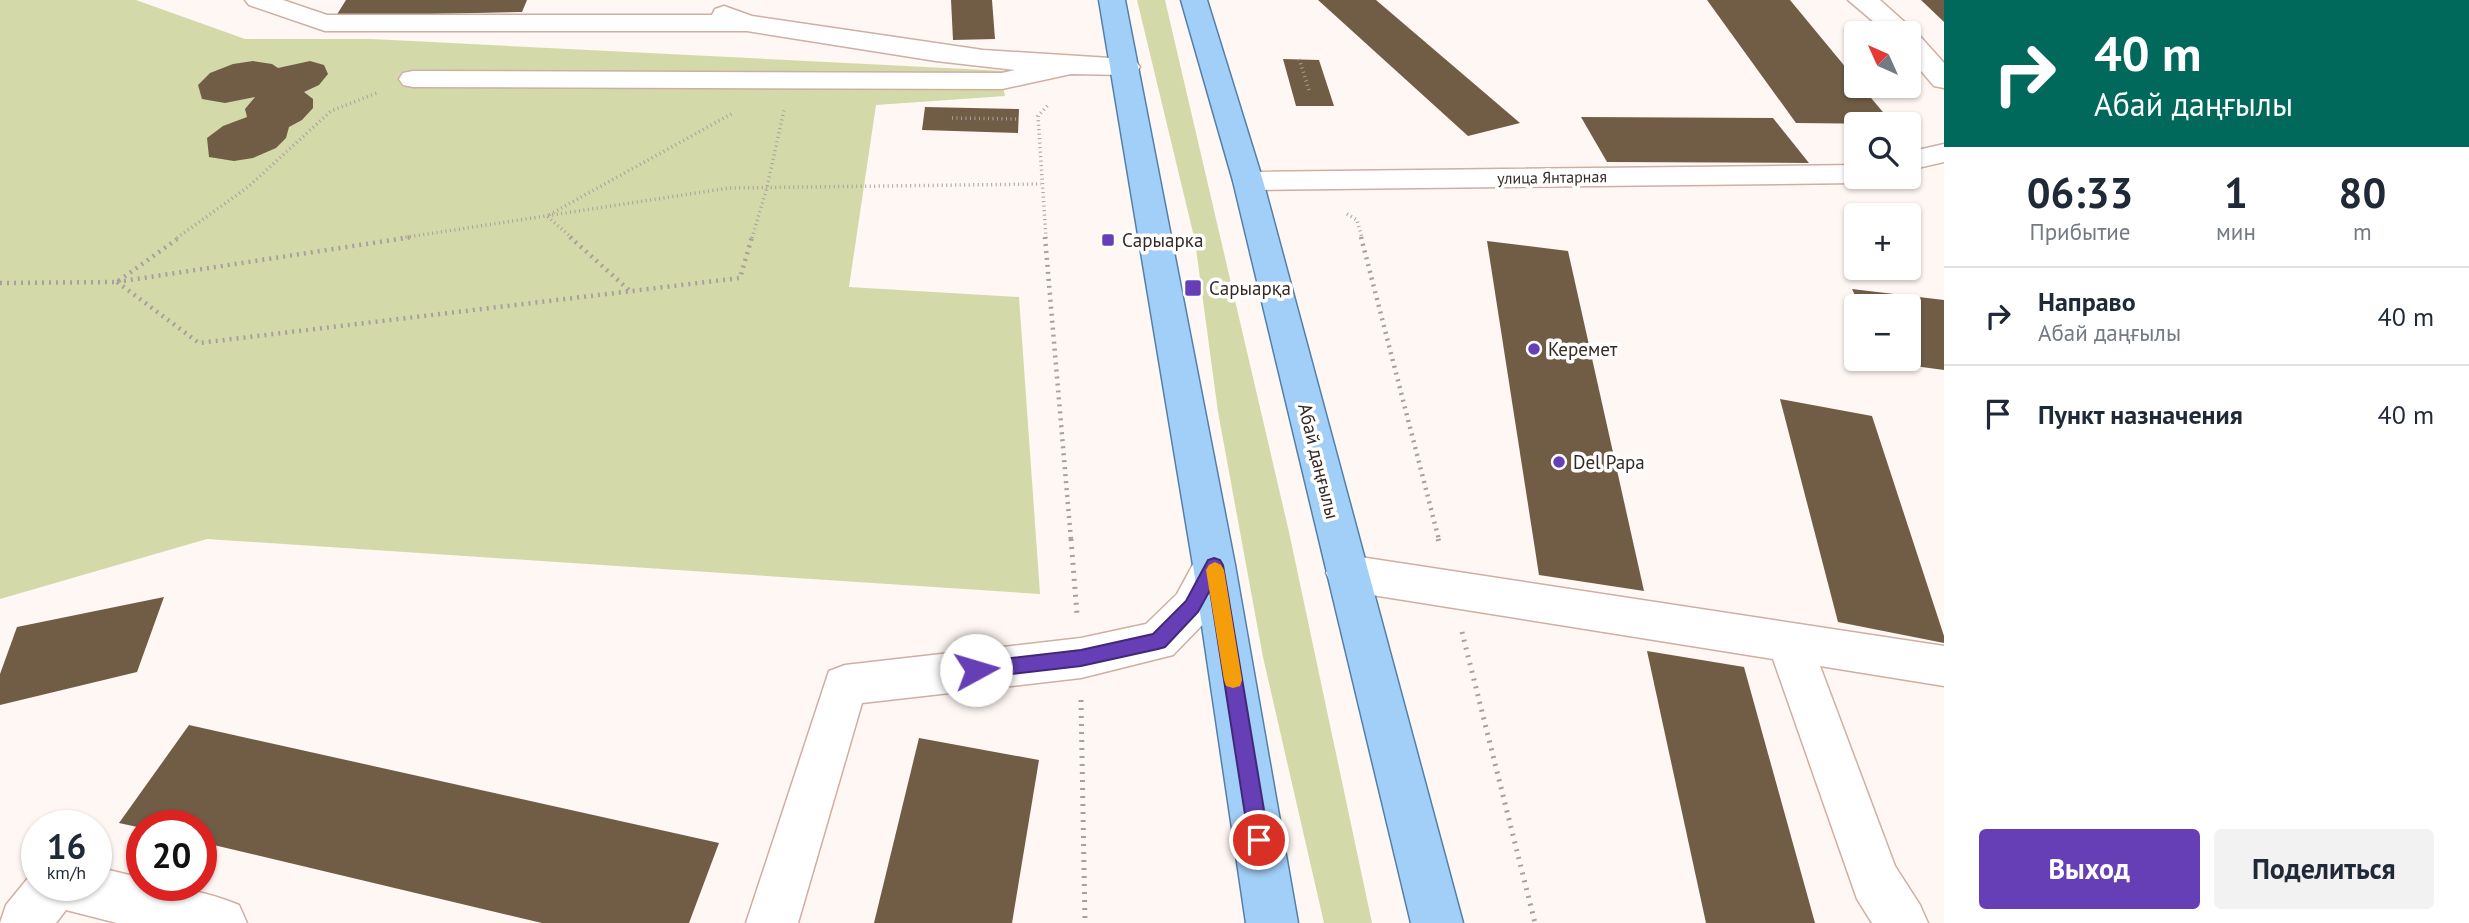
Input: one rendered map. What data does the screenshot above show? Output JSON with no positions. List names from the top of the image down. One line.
{"streets":{"main road":["Абай даңғылы"],"street":["улица Янтарная"]},"crossings":[["улица Янтарная","Абай даңғылы"]],"places":{"transit":["Сарыарка","Сарыарқа"],"other":["Керемет","Del Papa"]},"north":"top left","page":{"turn":["40 m","Абай даңғылы"],"map_buttons":["+","−"],"eta":["06:33","Прибытие","1","мин","80","m"],"list":[{"name":"Направо","note":"Абай даңғылы","value":"40 m"},{"name":"Пункт назначения","value":"40 m"}],"speed":"16 km/h","limit":"20","buttons":["Выход","Поделиться"]}}
